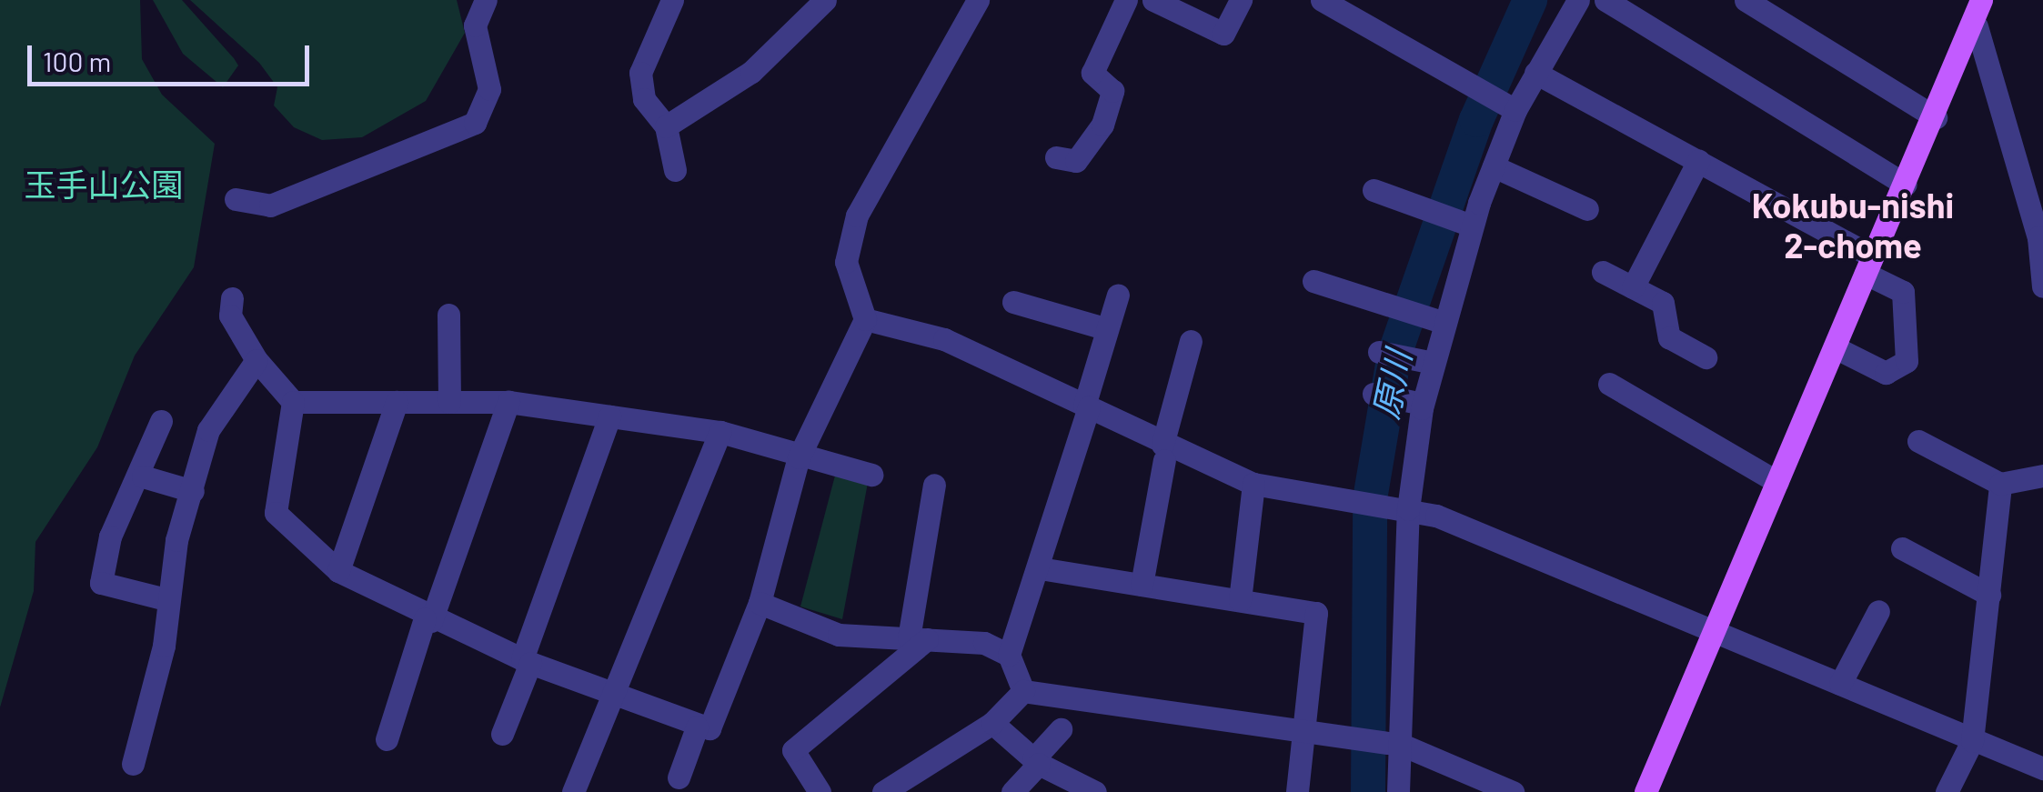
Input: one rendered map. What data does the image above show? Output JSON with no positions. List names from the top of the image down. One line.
{"districts":["Kokubu-nishi 2-chome"],"water":["原川"],"parks":["玉手山公園"],"scale_bar":"100 m"}
